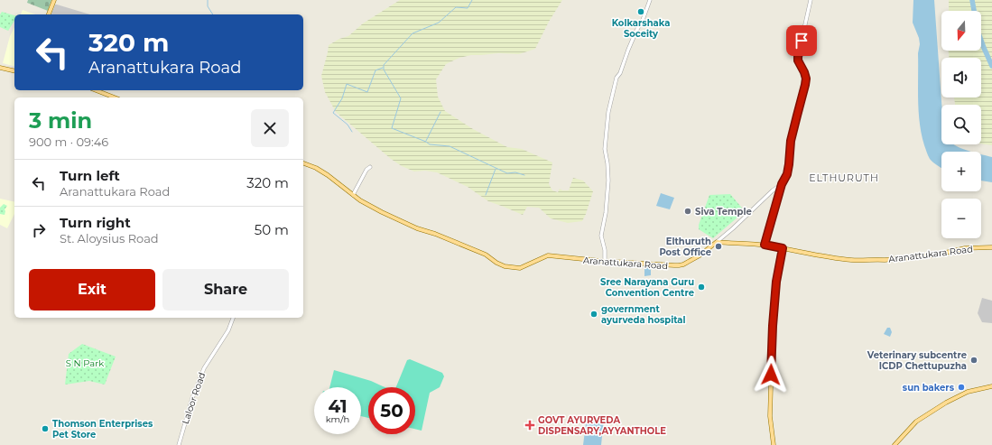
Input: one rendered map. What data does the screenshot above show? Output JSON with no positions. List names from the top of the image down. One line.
{"streets":{"main road":["Aranattukara Road"],"street":["Laloor Road"]},"districts":["ELTHURUTH"],"parks":["S N Park"],"places":{"other":["Kolkarshaka Soceity","Siva Temple","Elthuruth Post Office","Sree Narayana Guru Convention Centre","government ayurveda hospital","Veterinary subcentre ICDP Chettupuzha","sun bakers","Thomson Enterprises Pet Store"],"health":["GOVT AYURVEDA DISPENSARY,AYYANTHOLE"]},"north":"bottom","page":{"map_buttons":["+","−"],"turn":["320 m","Aranattukara Road"],"heading":["3 min","900 m · 09:46"],"list":[{"name":"Turn left","note":"Aranattukara Road","value":"320 m"},{"name":"Turn right","note":"St. Aloysius Road","value":"50 m"}],"buttons":["Exit","Share"],"speed":"41 km/h","limit":"50"}}
